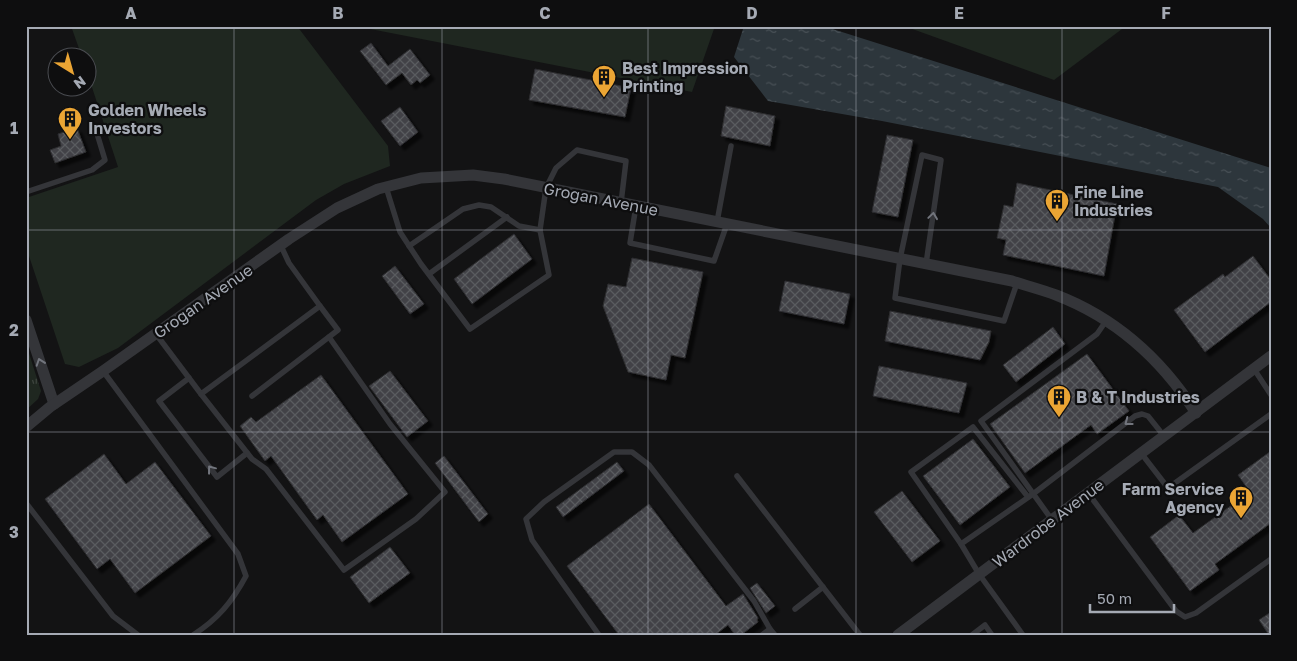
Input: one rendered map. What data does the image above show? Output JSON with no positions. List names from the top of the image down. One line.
{"streets":{"street":["Grogan Avenue","Wardrobe Avenue"]},"crossings":[["Grogan Avenue","Wardrobe Avenue"]],"places":{"building":["Best Impression Printing","Golden Wheels Investors","Fine Line Industries","B & T Industries","Farm Service Agency"]},"scale_bar":"50 m","north":"bottom right","grid":{"columns":["A","B","C","D","E","F"],"rows":["1","2","3"]}}
